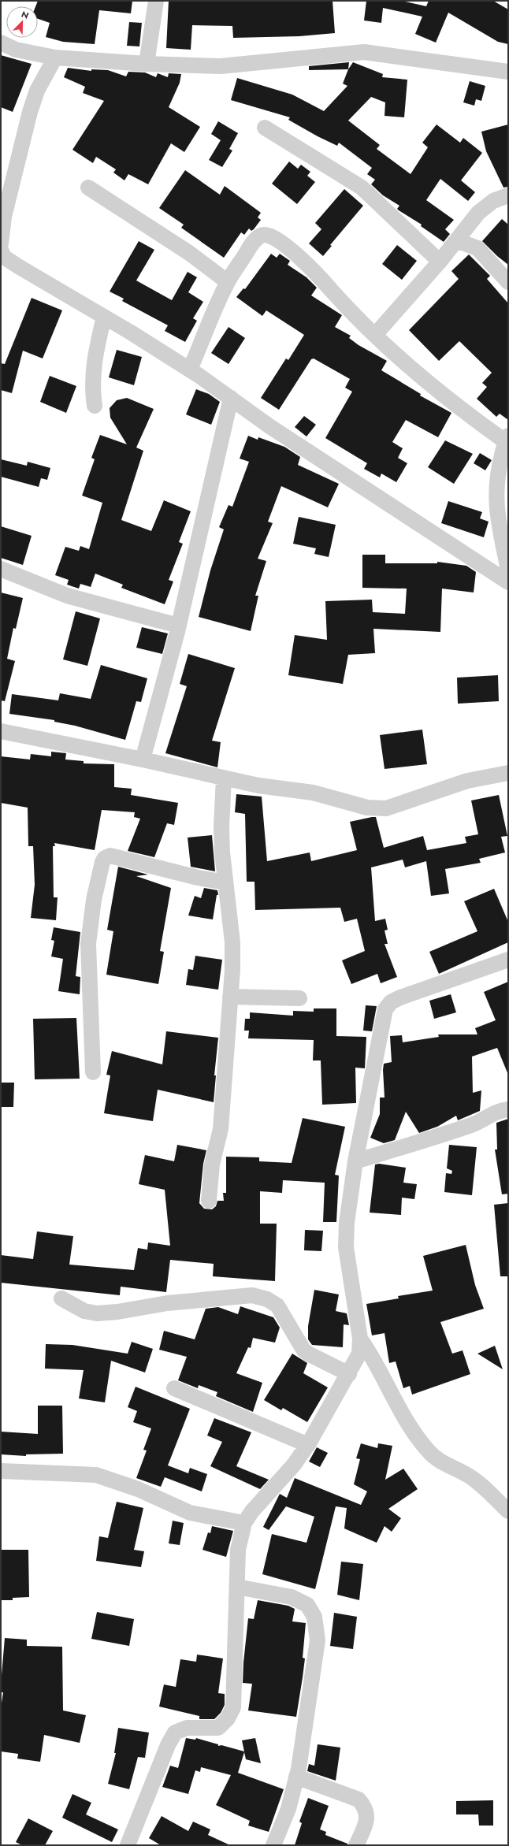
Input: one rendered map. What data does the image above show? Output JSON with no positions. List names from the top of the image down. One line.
{"north":"top right"}
